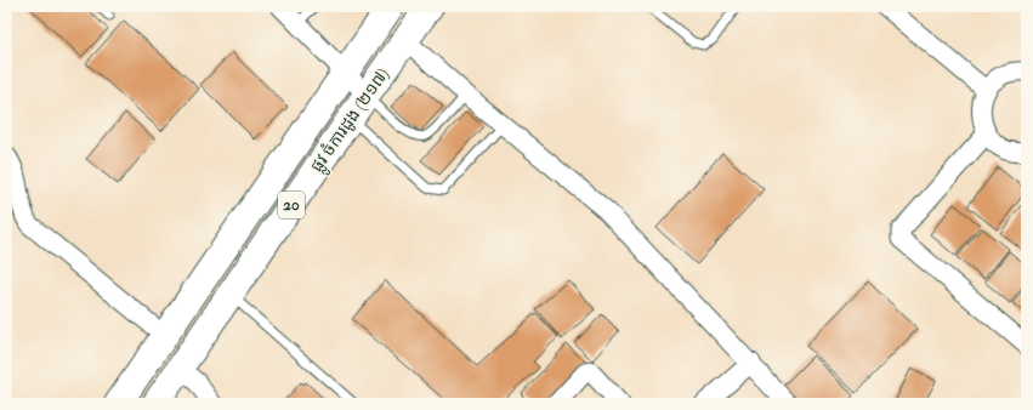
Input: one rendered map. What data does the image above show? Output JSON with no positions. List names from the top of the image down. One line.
{"streets":{"main road":["ផ្លូវ ចំការដូង (២១៧)","20"]}}
